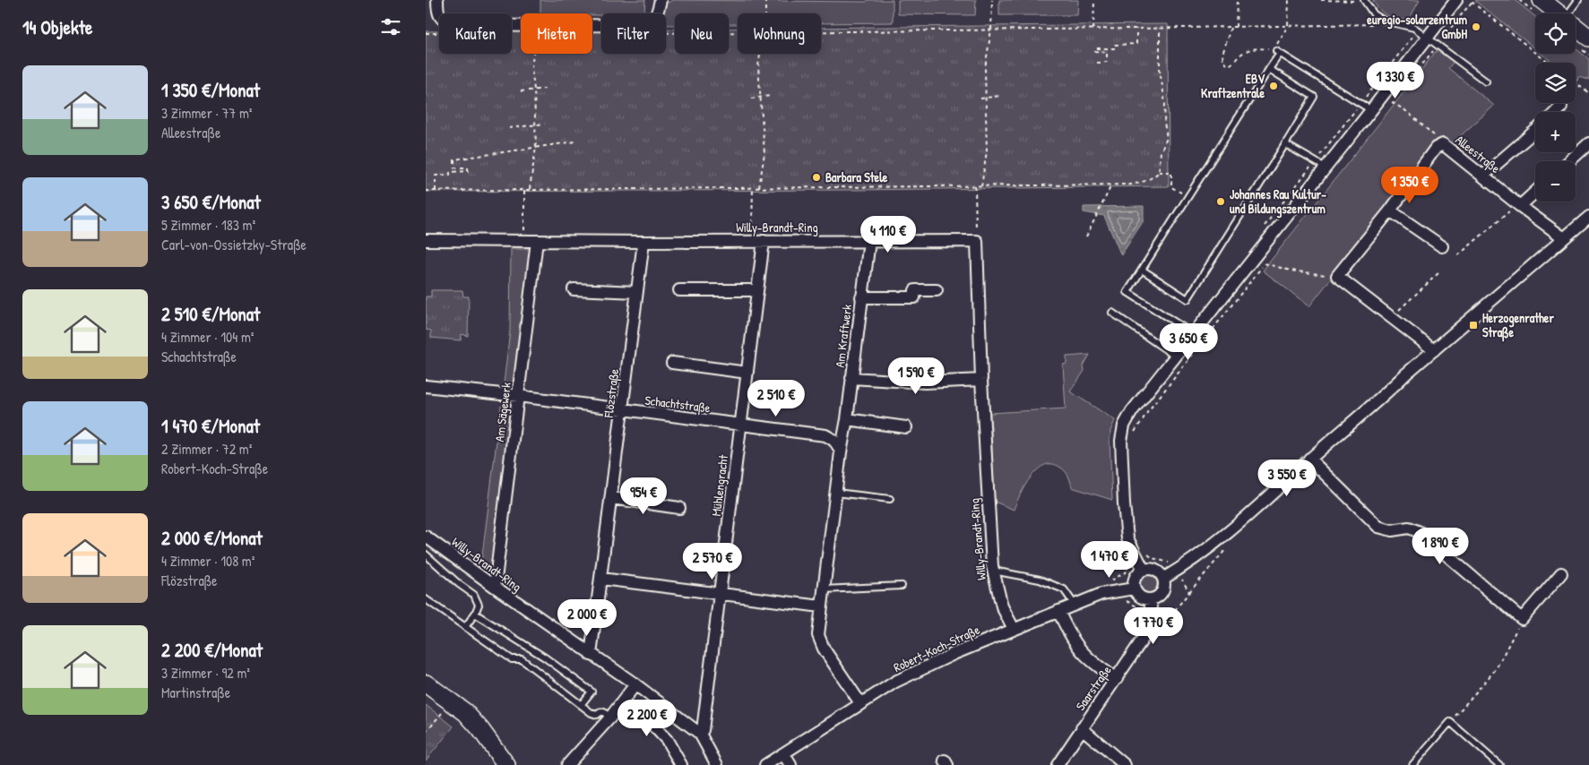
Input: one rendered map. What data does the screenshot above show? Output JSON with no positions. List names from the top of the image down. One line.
{"streets":{"street":["Alleestraße","Willy-Brandt-Ring","Am Kraftwerk","Flözstraße","Schachtstraße","Am Sägewerk","Mühlengracht","Robert-Koch-Straße","Saarstraße"]},"crossings":[["Willy-Brandt-Ring","Am Kraftwerk"],["Willy-Brandt-Ring","Flözstraße"],["Willy-Brandt-Ring","Am Sägewerk"],["Willy-Brandt-Ring","Mühlengracht"],["Willy-Brandt-Ring","Robert-Koch-Straße"],["Am Kraftwerk","Schachtstraße"],["Flözstraße","Schachtstraße"],["Schachtstraße","Am Sägewerk"],["Schachtstraße","Mühlengracht"],["Robert-Koch-Straße","Saarstraße"]],"places":{"other":["euregio-solarzentrum GmbH","EBV Kraftzentrale","Barbara Stele","Johannes Rau Kultur- und Bildungszentrum"],"transit":["Herzogenrather Straße"]},"page":{"heading":"14 Objekte","map_buttons":["+","−"],"chip":["Kaufen","Mieten","Filter","Neu","Wohnung"],"list":[{"name":"1 350 €/Monat","note":"3 Zimmer · 77 m² · Alleestraße"},{"name":"3 650 €/Monat","note":"5 Zimmer · 183 m² · Carl-von-Ossietzky-Straße"},{"name":"2 510 €/Monat","note":"4 Zimmer · 104 m² · Schachtstraße"},{"name":"1 470 €/Monat","note":"2 Zimmer · 72 m² · Robert-Koch-Straße"},{"name":"2 000 €/Monat","note":"4 Zimmer · 108 m² · Flözstraße"},{"name":"2 200 €/Monat","note":"3 Zimmer · 92 m² · Martinstraße"}],"price":["1 330 €","1 350 €","4 110 €","3 650 €","1 590 €","2 510 €","3 550 €","954 €","1 890 €","1 470 €","2 570 €","2 000 €","1 770 €","2 200 €"]}}
